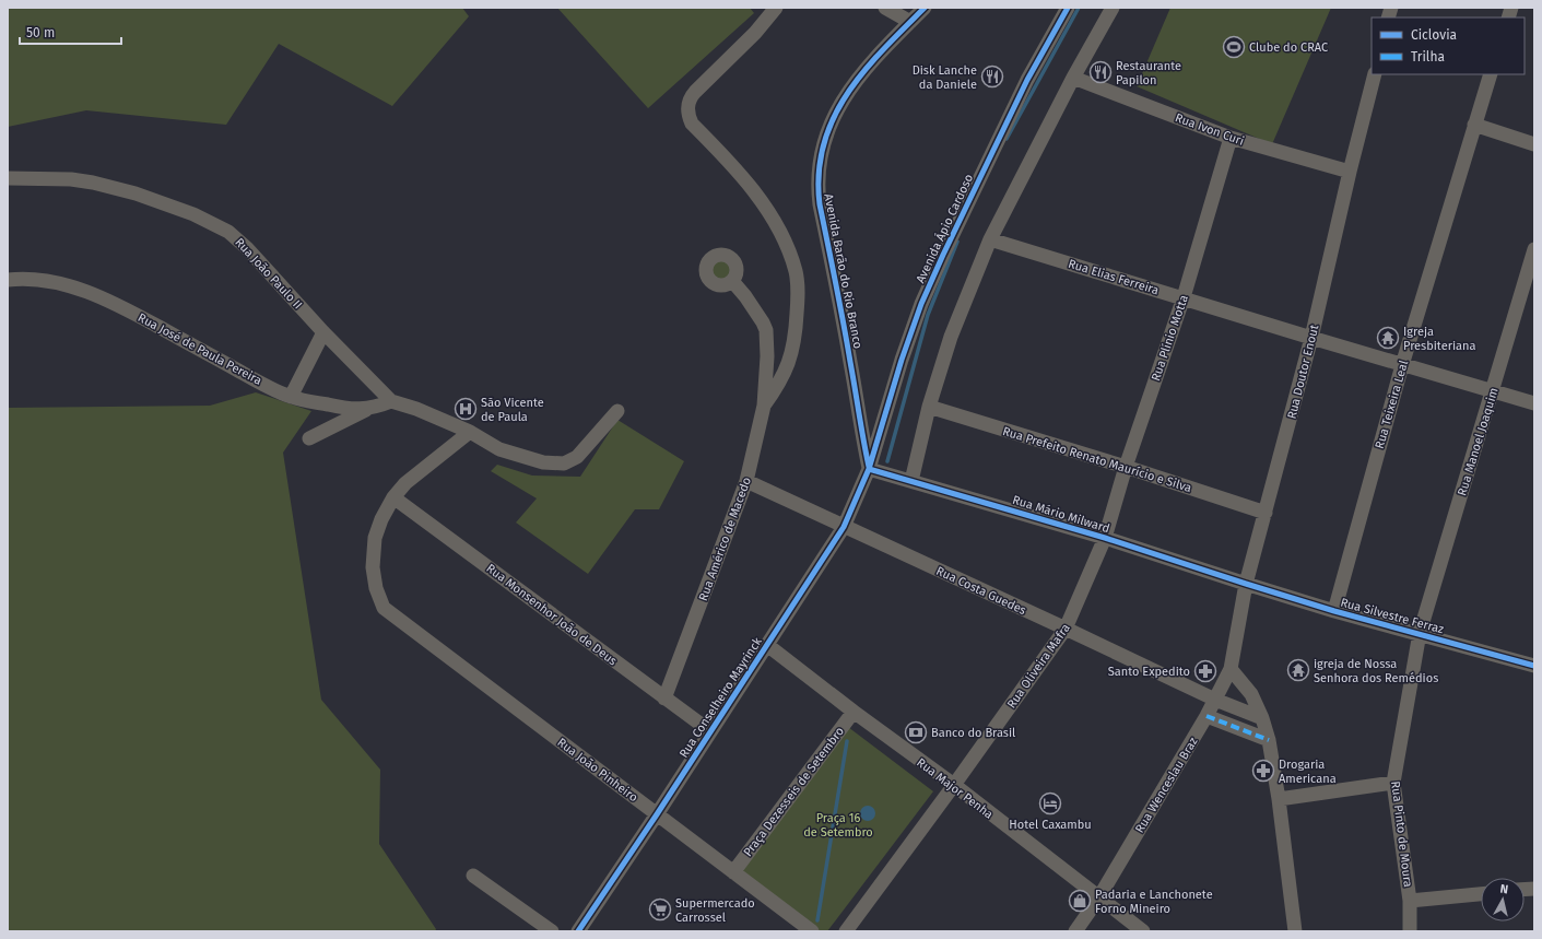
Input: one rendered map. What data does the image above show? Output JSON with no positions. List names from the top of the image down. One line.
{"streets":{"street":["Rua Ivon Curi","Avenida Ápio Cardoso","Avenida Barão do Rio Branco","Rua João Paulo II","Rua Elias Ferreira","Rua Plínio Motta","Rua José de Paula Pereira","Rua Doutor Enout","Rua Teixeira Leal","Rua Manoel Joaquim","Rua Prefeito Renato Maurício e Silva","Rua Mário Milward","Rua Américo de Macedo","Rua Costa Guedes","Rua Monsenhor João de Deus","Rua Silvestre Ferraz","Rua Oliveira Mafra","Rua Conselheiro Mayrinck","Rua João Pinheiro","Rua Wenceslau Braz","Rua Major Penha","Praça Dezesseis de Setembro","Rua Pinto de Moura"]},"crossings":[["Rua Ivon Curi","Rua Plínio Motta"],["Rua Ivon Curi","Rua Doutor Enout"],["Avenida Ápio Cardoso","Avenida Barão do Rio Branco"],["Avenida Ápio Cardoso","Rua Mário Milward"],["Avenida Ápio Cardoso","Rua Conselheiro Mayrinck"],["Avenida Barão do Rio Branco","Rua Mário Milward"],["Avenida Barão do Rio Branco","Rua Conselheiro Mayrinck"],["Rua João Paulo II","Rua José de Paula Pereira"],["Rua Elias Ferreira","Rua Plínio Motta"],["Rua Elias Ferreira","Rua Doutor Enout"],["Rua Elias Ferreira","Rua Teixeira Leal"],["Rua Elias Ferreira","Rua Manoel Joaquim"],["Rua Plínio Motta","Rua Prefeito Renato Maurício e Silva"],["Rua Plínio Motta","Rua Mário Milward"],["Rua Plínio Motta","Rua Oliveira Mafra"],["Rua Doutor Enout","Rua Prefeito Renato Maurício e Silva"],["Rua Doutor Enout","Rua Mário Milward"],["Rua Doutor Enout","Rua Silvestre Ferraz"],["Rua Doutor Enout","Rua Wenceslau Braz"],["Rua Teixeira Leal","Rua Silvestre Ferraz"],["Rua Manoel Joaquim","Rua Silvestre Ferraz"],["Rua Manoel Joaquim","Rua Pinto de Moura"],["Rua Mário Milward","Rua Silvestre Ferraz"],["Rua Mário Milward","Rua Oliveira Mafra"],["Rua Mário Milward","Rua Conselheiro Mayrinck"],["Rua Américo de Macedo","Rua Costa Guedes"],["Rua Américo de Macedo","Rua Monsenhor João de Deus"],["Rua Costa Guedes","Rua Oliveira Mafra"],["Rua Costa Guedes","Rua Conselheiro Mayrinck"],["Rua Costa Guedes","Rua Wenceslau Braz"],["Rua Monsenhor João de Deus","Rua Conselheiro Mayrinck"],["Rua Monsenhor João de Deus","Rua João Pinheiro"],["Rua Silvestre Ferraz","Rua Pinto de Moura"],["Rua Oliveira Mafra","Rua Major Penha"],["Rua Conselheiro Mayrinck","Rua João Pinheiro"],["Rua Conselheiro Mayrinck","Rua Major Penha"],["Rua João Pinheiro","Praça Dezesseis de Setembro"],["Rua Wenceslau Braz","Rua Major Penha"],["Rua Major Penha","Praça Dezesseis de Setembro"]],"parks":["Praça 16 de Setembro"],"places":{"sports":["Clube do CRAC"],"restaurant":["Restaurante Papilon","Disk Lanche da Daniele"],"temple":["Igreja Presbiteriana","igreja de Nossa Senhora dos Remédios"],"hospital":["São Vicente de Paula"],"pharmacy":["Santo Expedito","Drogaria Americana"],"bank":["Banco do Brasil"],"hotel":["Hotel Caxambu"],"shop":["Padaria e Lanchonete Forno Mineiro"],"supermarket":["Supermercado Carrossel"]},"legend":["Ciclovia","Trilha"],"scale_bar":"50 m","north":"top"}
